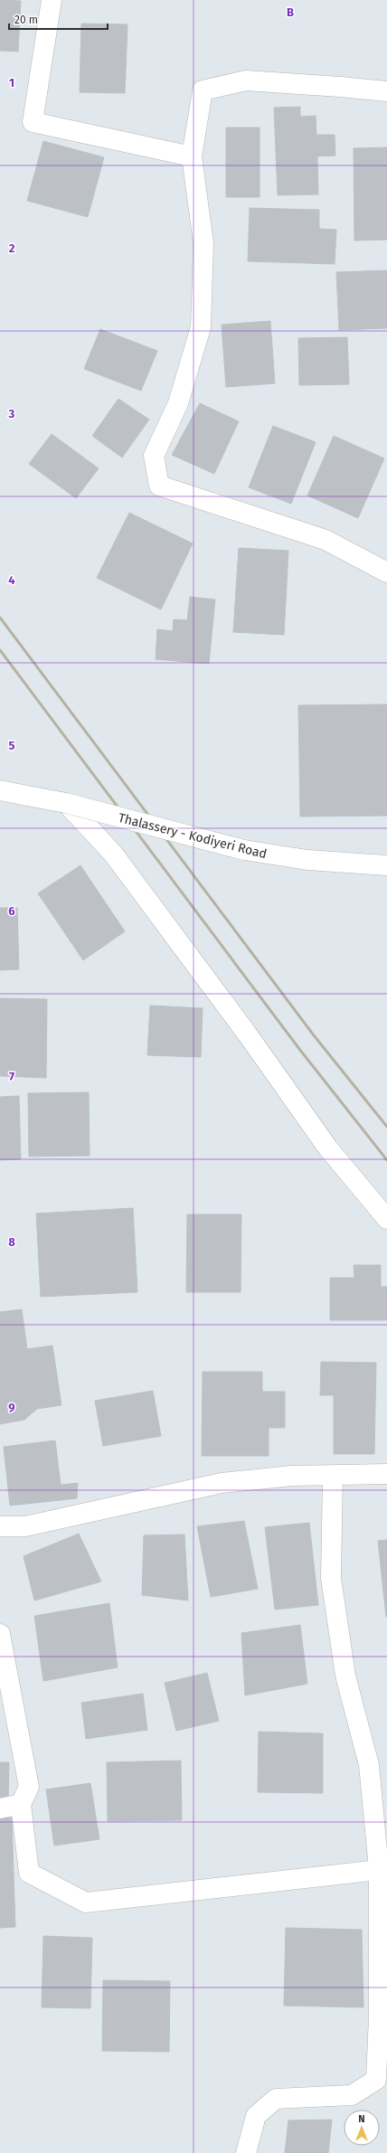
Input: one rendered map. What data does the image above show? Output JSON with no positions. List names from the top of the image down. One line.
{"streets":{"street":["Thalassery - Kodiyeri Road"]},"scale_bar":"20 m","north":"top","grid":{"columns":["B"],"rows":["1","2","3","4","5","6","7","8","9"]}}
